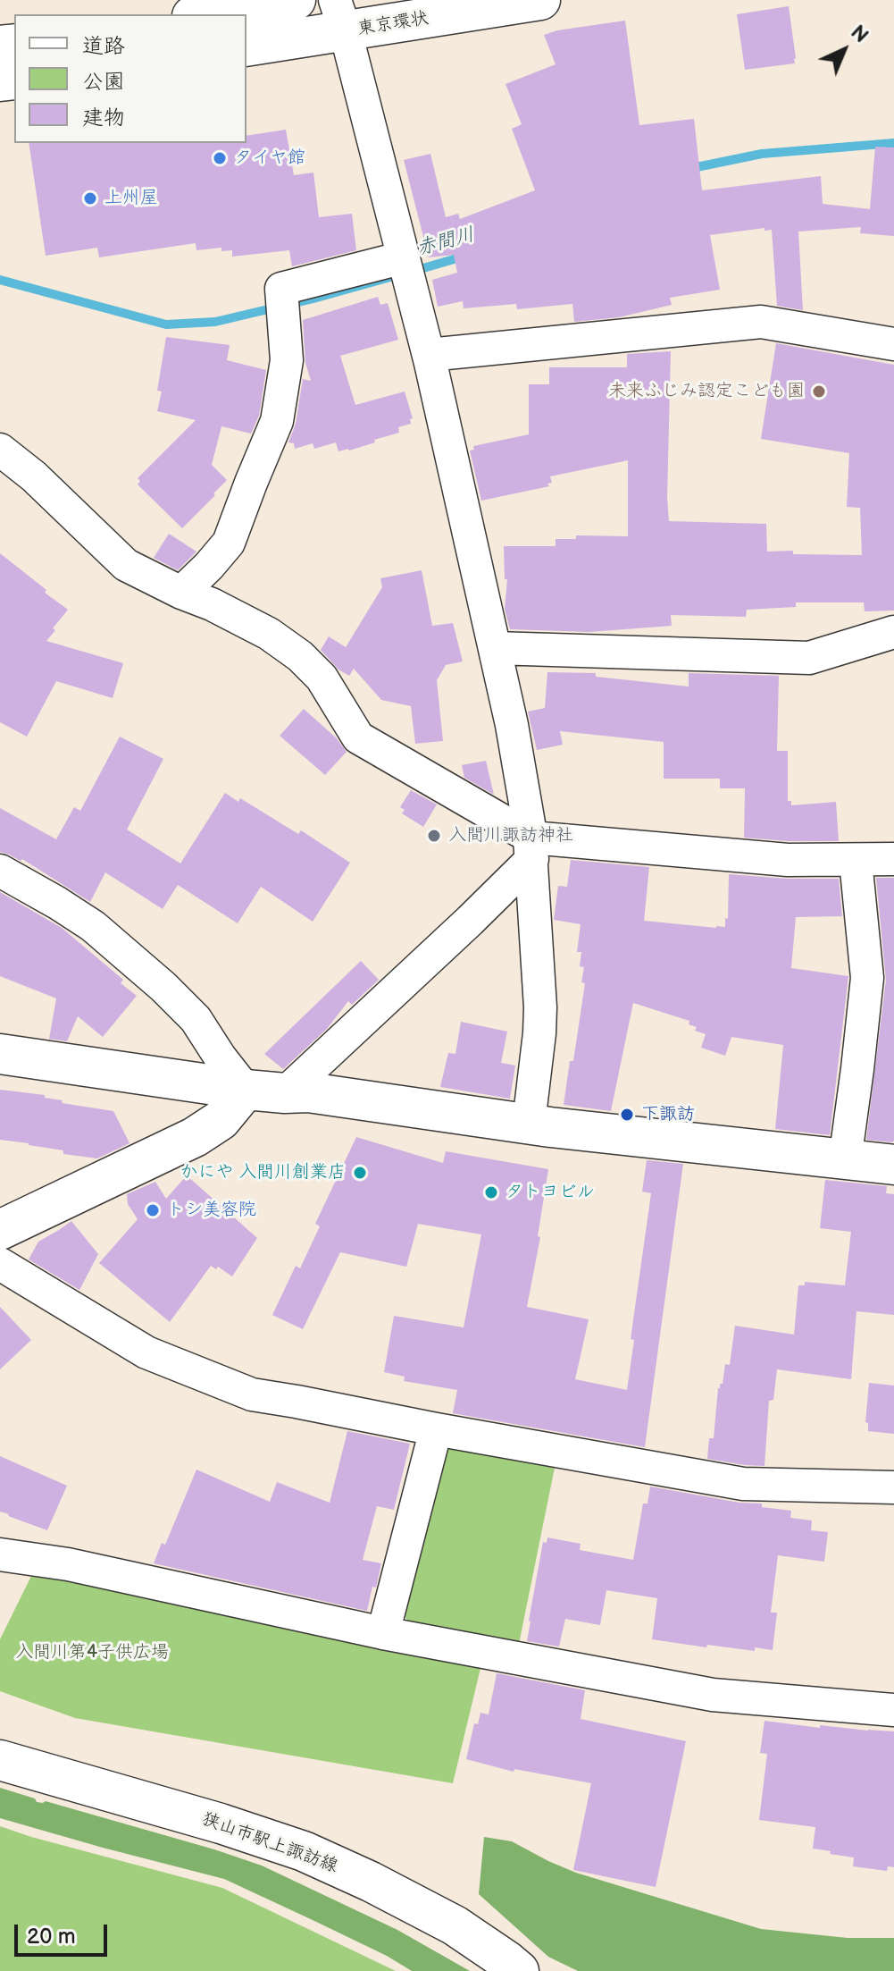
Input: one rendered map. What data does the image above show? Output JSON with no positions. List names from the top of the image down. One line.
{"streets":{"main road":["東京環状","狭山市駅上諏訪線"]},"water":["赤間川"],"parks":["入間川第4子供広場"],"places":["タイヤ館","上州屋","未来ふじみ認定こども園","入間川諏訪神社","下諏訪","かにや 入間川創業店","タトヨビル","トシ美容院"],"legend":["道路","公園","建物"],"scale_bar":"20 m","north":"top right"}
